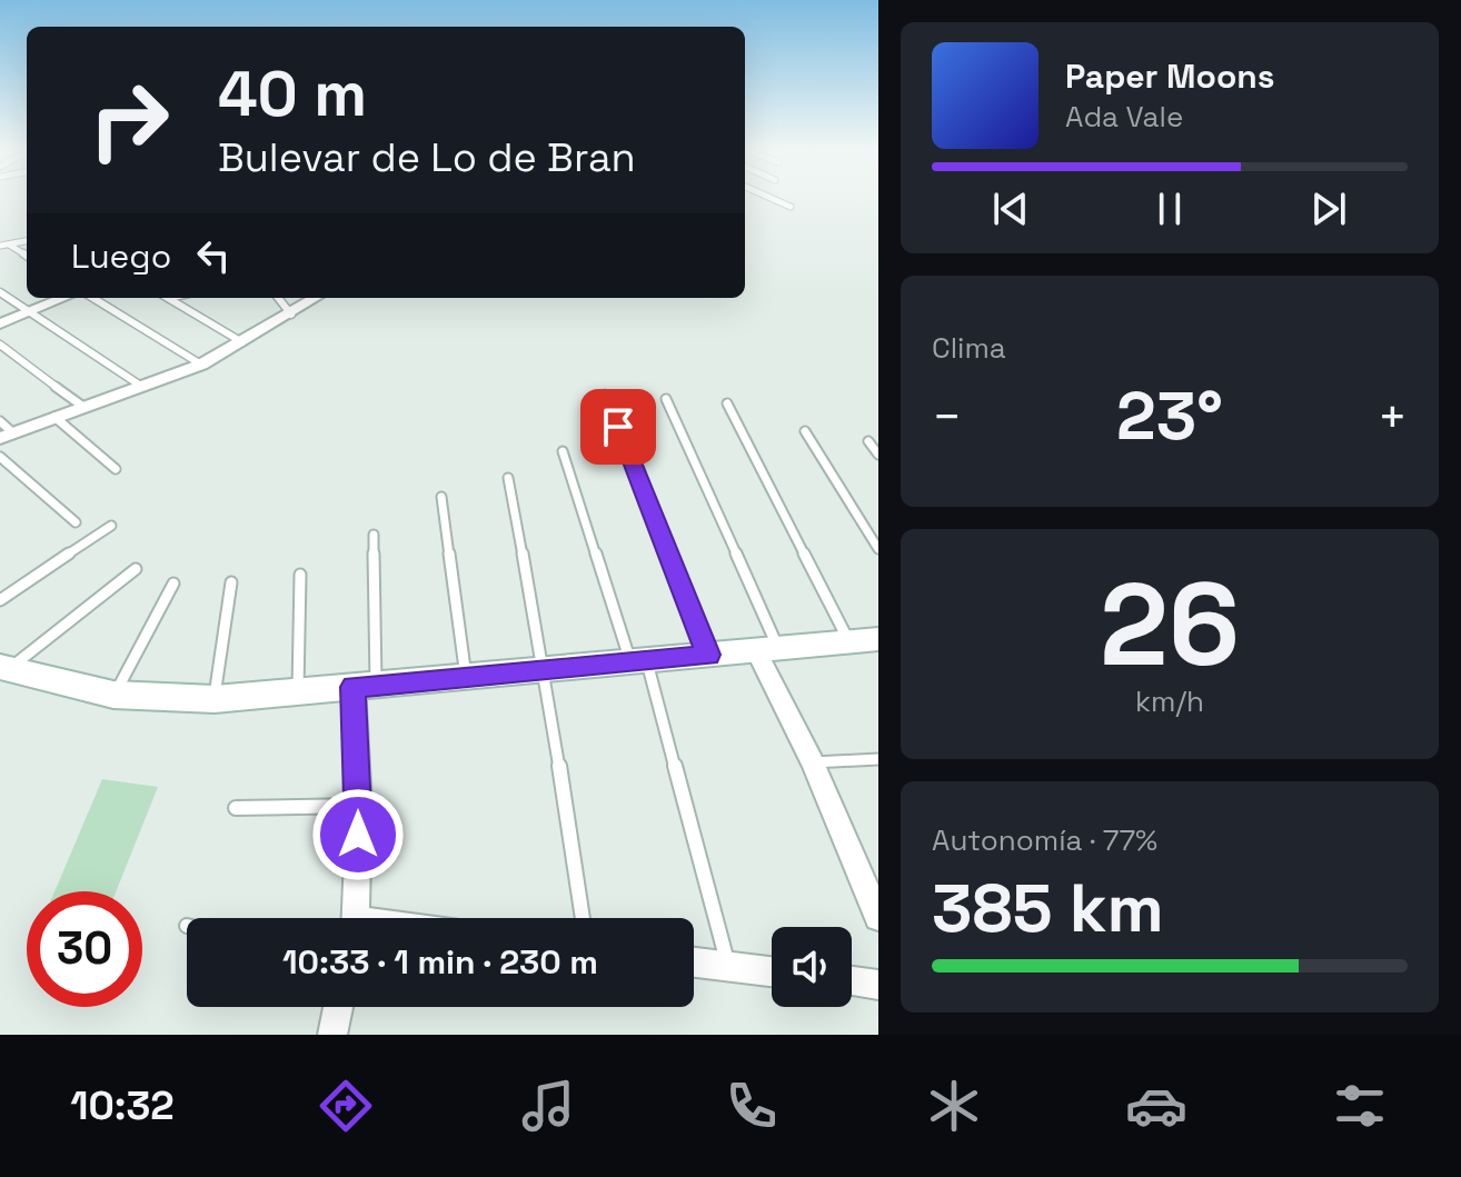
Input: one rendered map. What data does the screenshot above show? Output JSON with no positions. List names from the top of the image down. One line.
{"page":{"turn":["40 m","Bulevar de Lo de Bran"],"song":["Paper Moons","Ada Vale"],"then":"Luego","tile":["Clima",["26","km/h"],["Autonomía · 77%","385 km"]],"heat":["−","23°","+"],"limit":"30","trip":"10:33 · 1 min · 230 m","tabs":"10:32"}}
